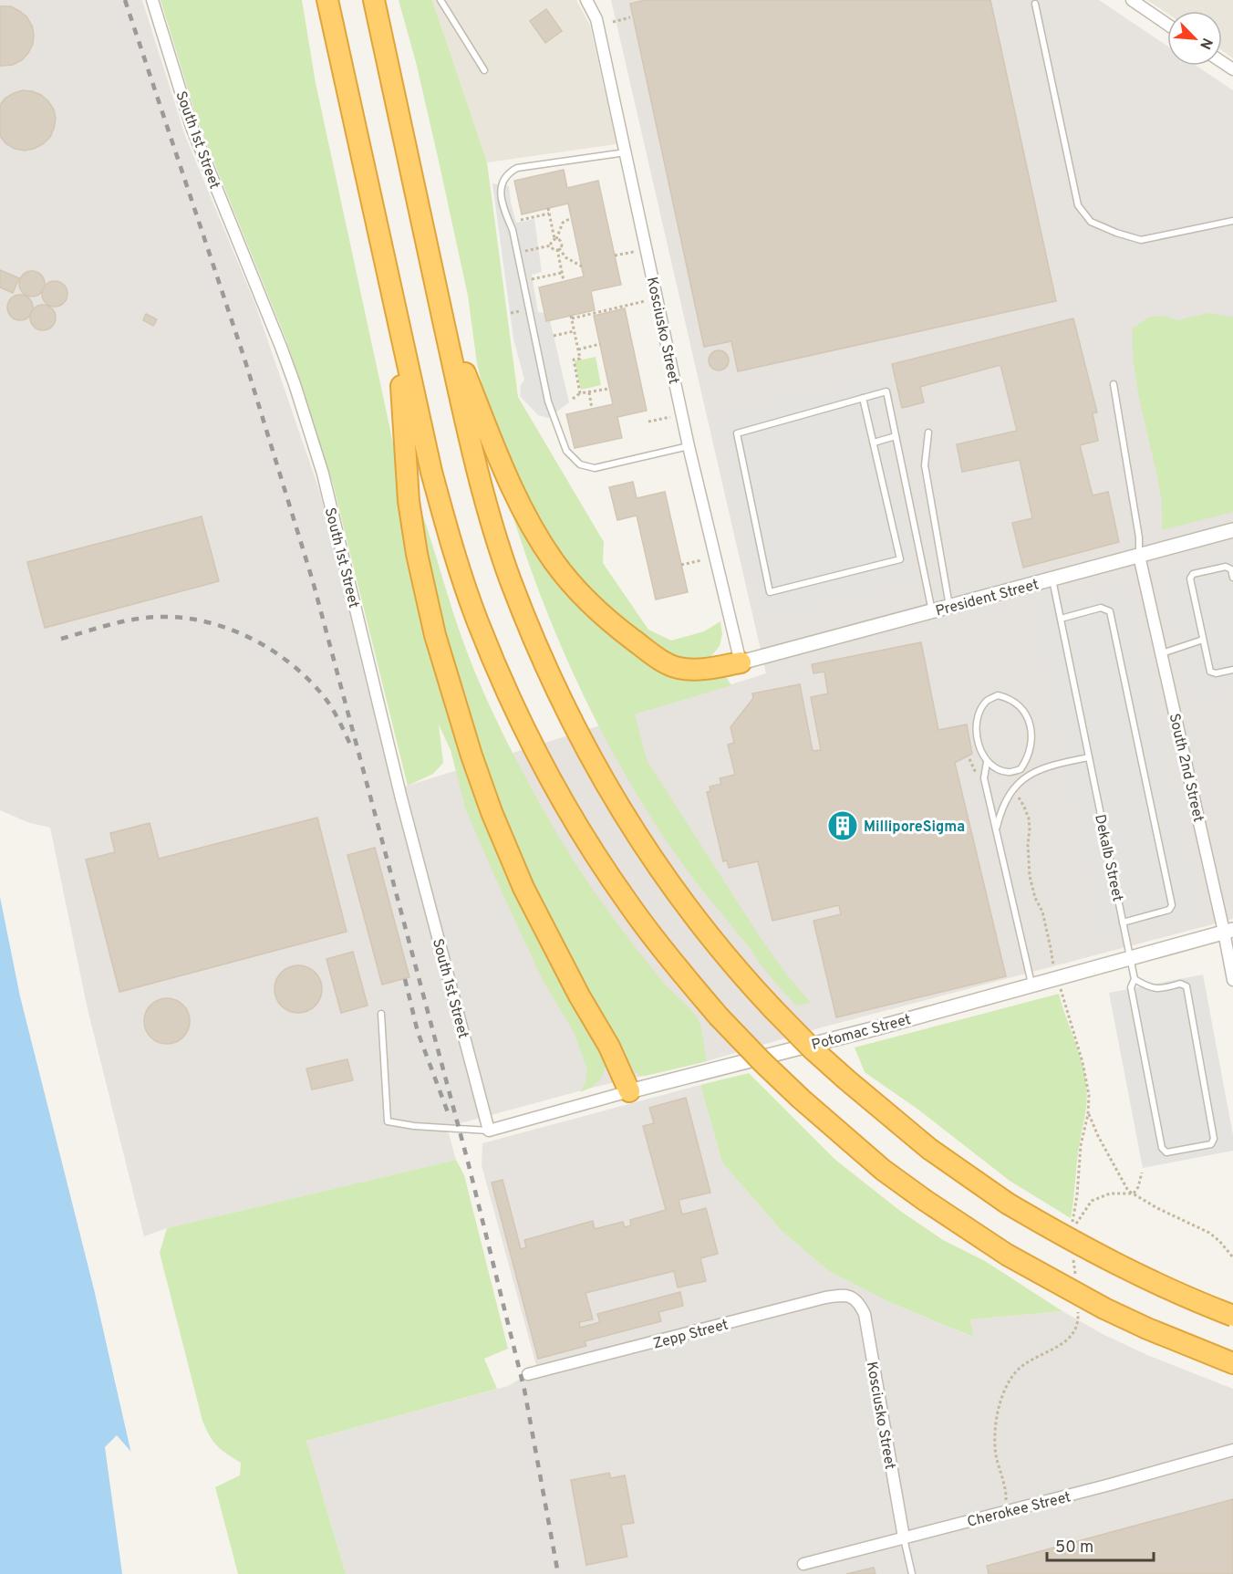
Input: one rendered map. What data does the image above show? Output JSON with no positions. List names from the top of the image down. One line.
{"streets":{"street":["South 1st Street","Kosciusko Street","President Street","South 2nd Street","Potomac Street","Zepp Street","Cherokee Street"],"lane":["Dekalb Street"]},"crossings":[["South 1st Street","Potomac Street"],["Kosciusko Street","President Street"],["Kosciusko Street","Zepp Street"],["Kosciusko Street","Cherokee Street"],["President Street","South 2nd Street"],["President Street","Dekalb Street"],["South 2nd Street","Potomac Street"],["Dekalb Street","Potomac Street"]],"places":{"building":["MilliporeSigma"]},"scale_bar":"50 m","north":"bottom right"}
